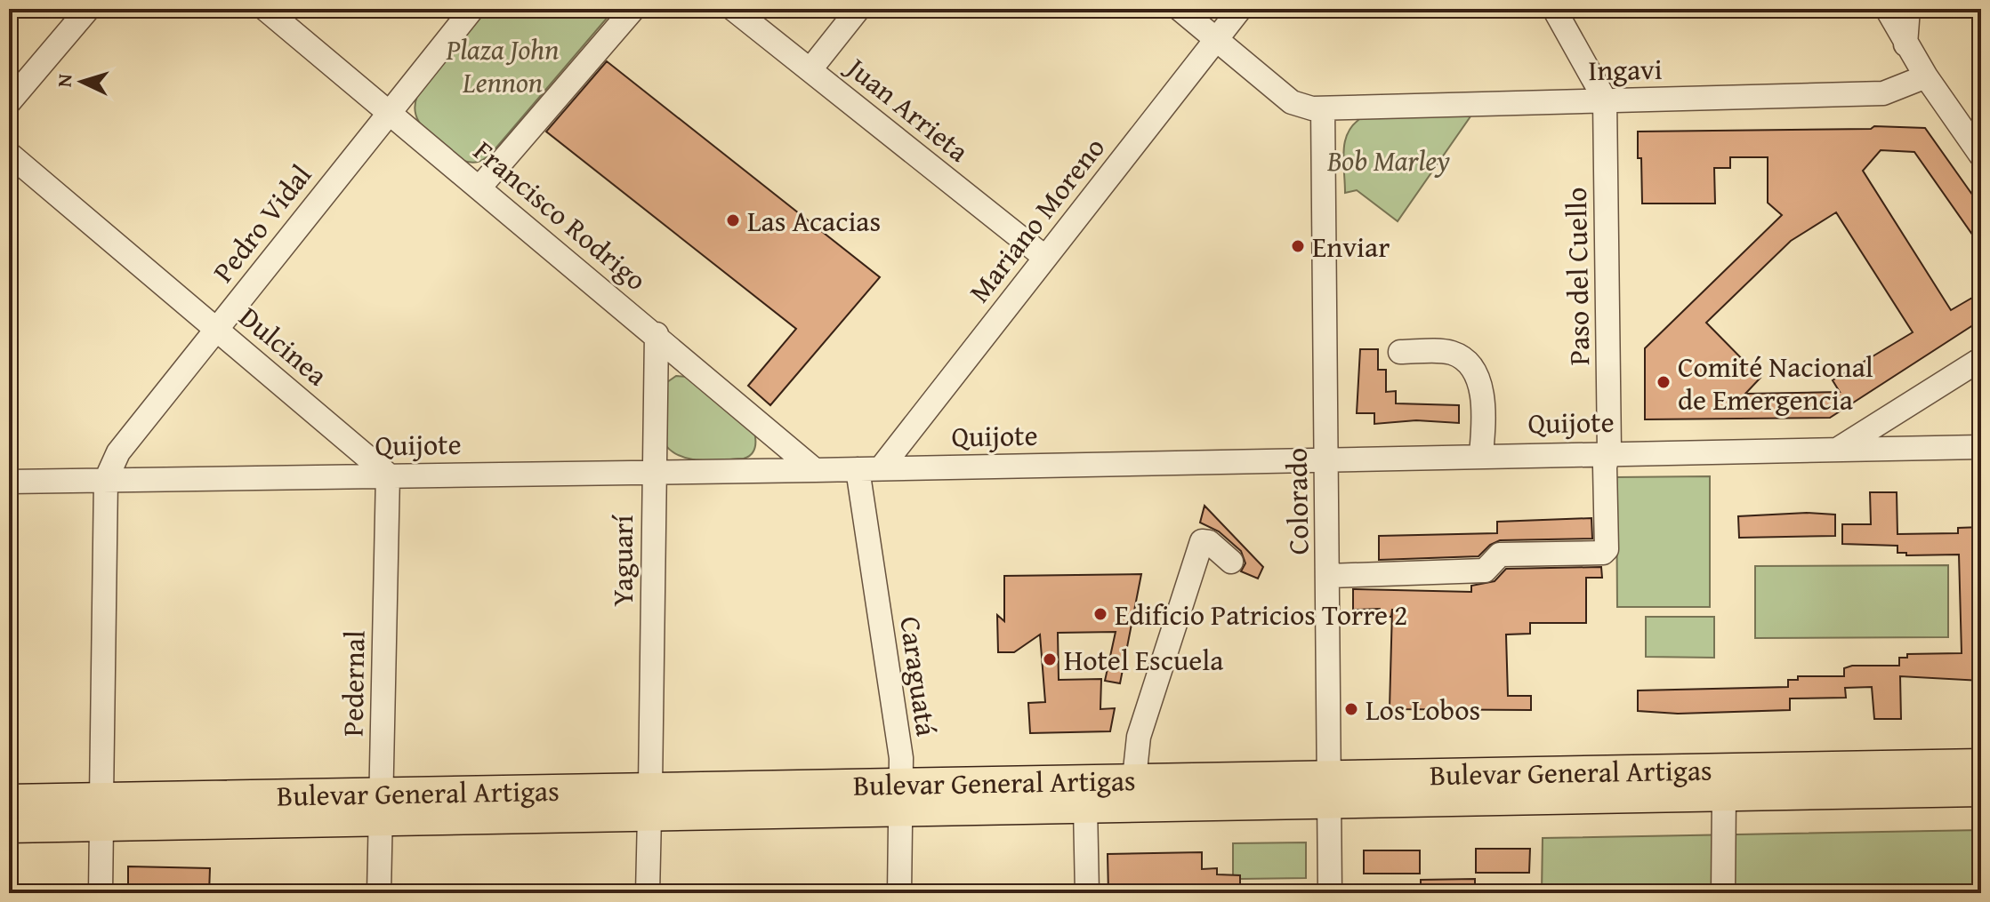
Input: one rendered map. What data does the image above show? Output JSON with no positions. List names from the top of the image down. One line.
{"streets":{"main road":["Bulevar General Artigas"],"street":["Ingavi","Juan Arrieta","Francisco Rodrigo","Mariano Moreno","Pedro Vidal","Paso del Cuello","Dulcinea","Quijote","Colorado","Yaguarí","Caraguatá","Pedernal"]},"crossings":[["Ingavi","Mariano Moreno"],["Ingavi","Paso del Cuello"],["Ingavi","Colorado"],["Juan Arrieta","Mariano Moreno"],["Francisco Rodrigo","Pedro Vidal"],["Francisco Rodrigo","Quijote"],["Francisco Rodrigo","Yaguarí"],["Mariano Moreno","Quijote"],["Mariano Moreno","Caraguatá"],["Pedro Vidal","Dulcinea"],["Pedro Vidal","Quijote"],["Paso del Cuello","Quijote"],["Paso del Cuello","Colorado"],["Dulcinea","Quijote"],["Dulcinea","Pedernal"],["Quijote","Colorado"],["Quijote","Yaguarí"],["Quijote","Caraguatá"],["Quijote","Pedernal"],["Colorado","Bulevar General Artigas"],["Yaguarí","Bulevar General Artigas"],["Caraguatá","Bulevar General Artigas"],["Pedernal","Bulevar General Artigas"]],"parks":["Plaza John Lennon","Bob Marley"],"places":["Las Acacias","Enviar","Comité Nacional de Emergencia","Edificio Patricios Torre 2","Hotel Escuela","Los Lobos"],"north":"left"}
